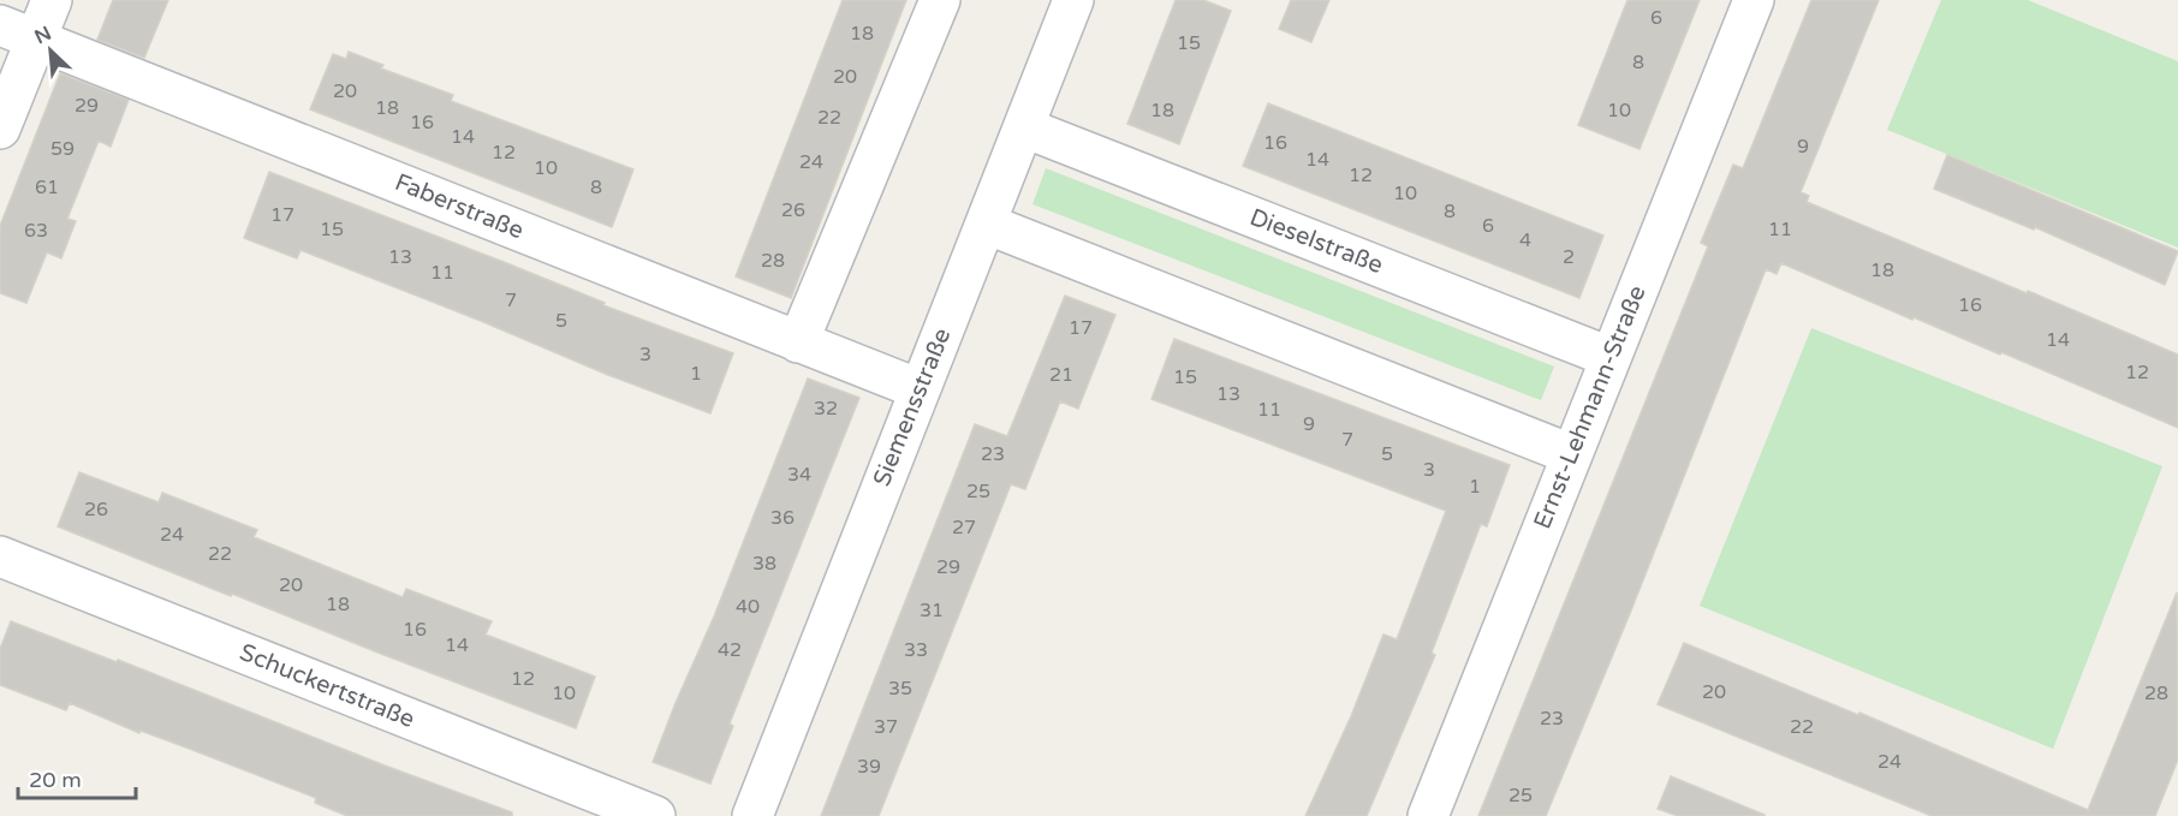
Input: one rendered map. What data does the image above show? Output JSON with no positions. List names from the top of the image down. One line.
{"streets":{"street":["Faberstraße","Dieselstraße","Siemensstraße","Ernst-Lehmann-Straße","Schuckertstraße"]},"crossings":[["Faberstraße","Siemensstraße"],["Dieselstraße","Siemensstraße"],["Dieselstraße","Ernst-Lehmann-Straße"]],"house_numbers":["6","18","15","8","20","20","29","18","18","10","22","16","14","16","9","59","12","14","24","10","12","61","8","10","26","8","17","6","15","11","63","4","13","2","28","18","11","7","16","5","17","14","3","12","1","21","15","13","32","11","9","7","23","5","3","34","1","25","26","36","27","24","22","38","29","20","18","40","31","16","14","42","33","12","35","20","10","28","23","37","22","24","39","25"],"scale_bar":"20 m","north":"top left"}
